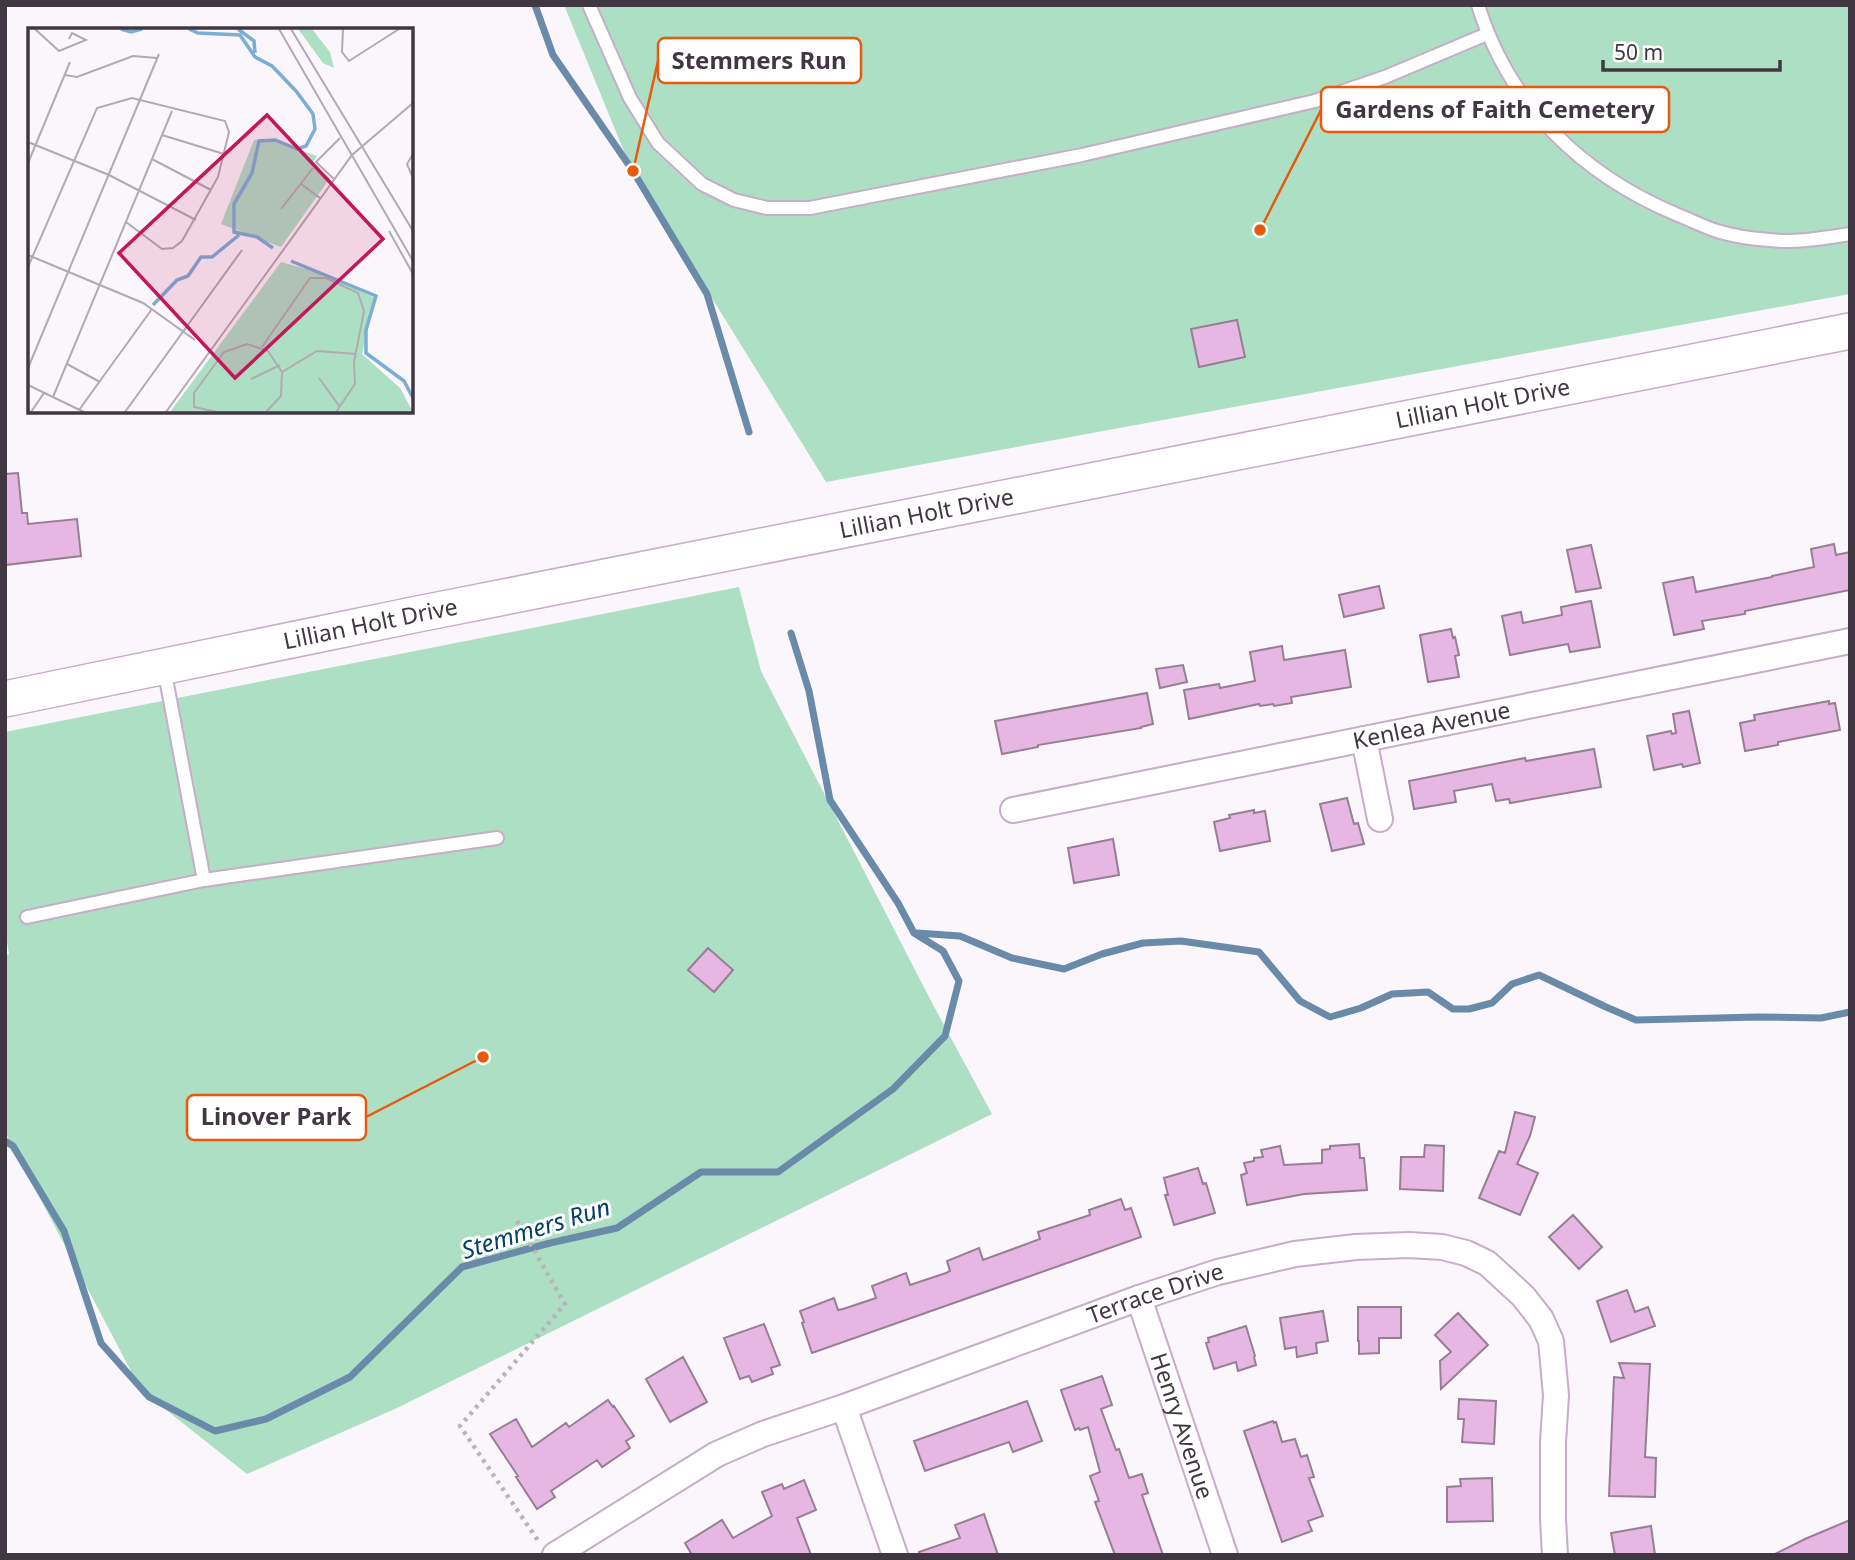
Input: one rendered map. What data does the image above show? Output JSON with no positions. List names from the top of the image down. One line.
{"streets":{"main road":["Lillian Holt Drive"],"street":["Kenlea Avenue","Terrace Drive","Henry Avenue"]},"crossings":[["Terrace Drive","Henry Avenue"]],"water":["Stemmers Run"],"places":["Stemmers Run","Gardens of Faith Cemetery","Linover Park"],"scale_bar":"50 m"}
